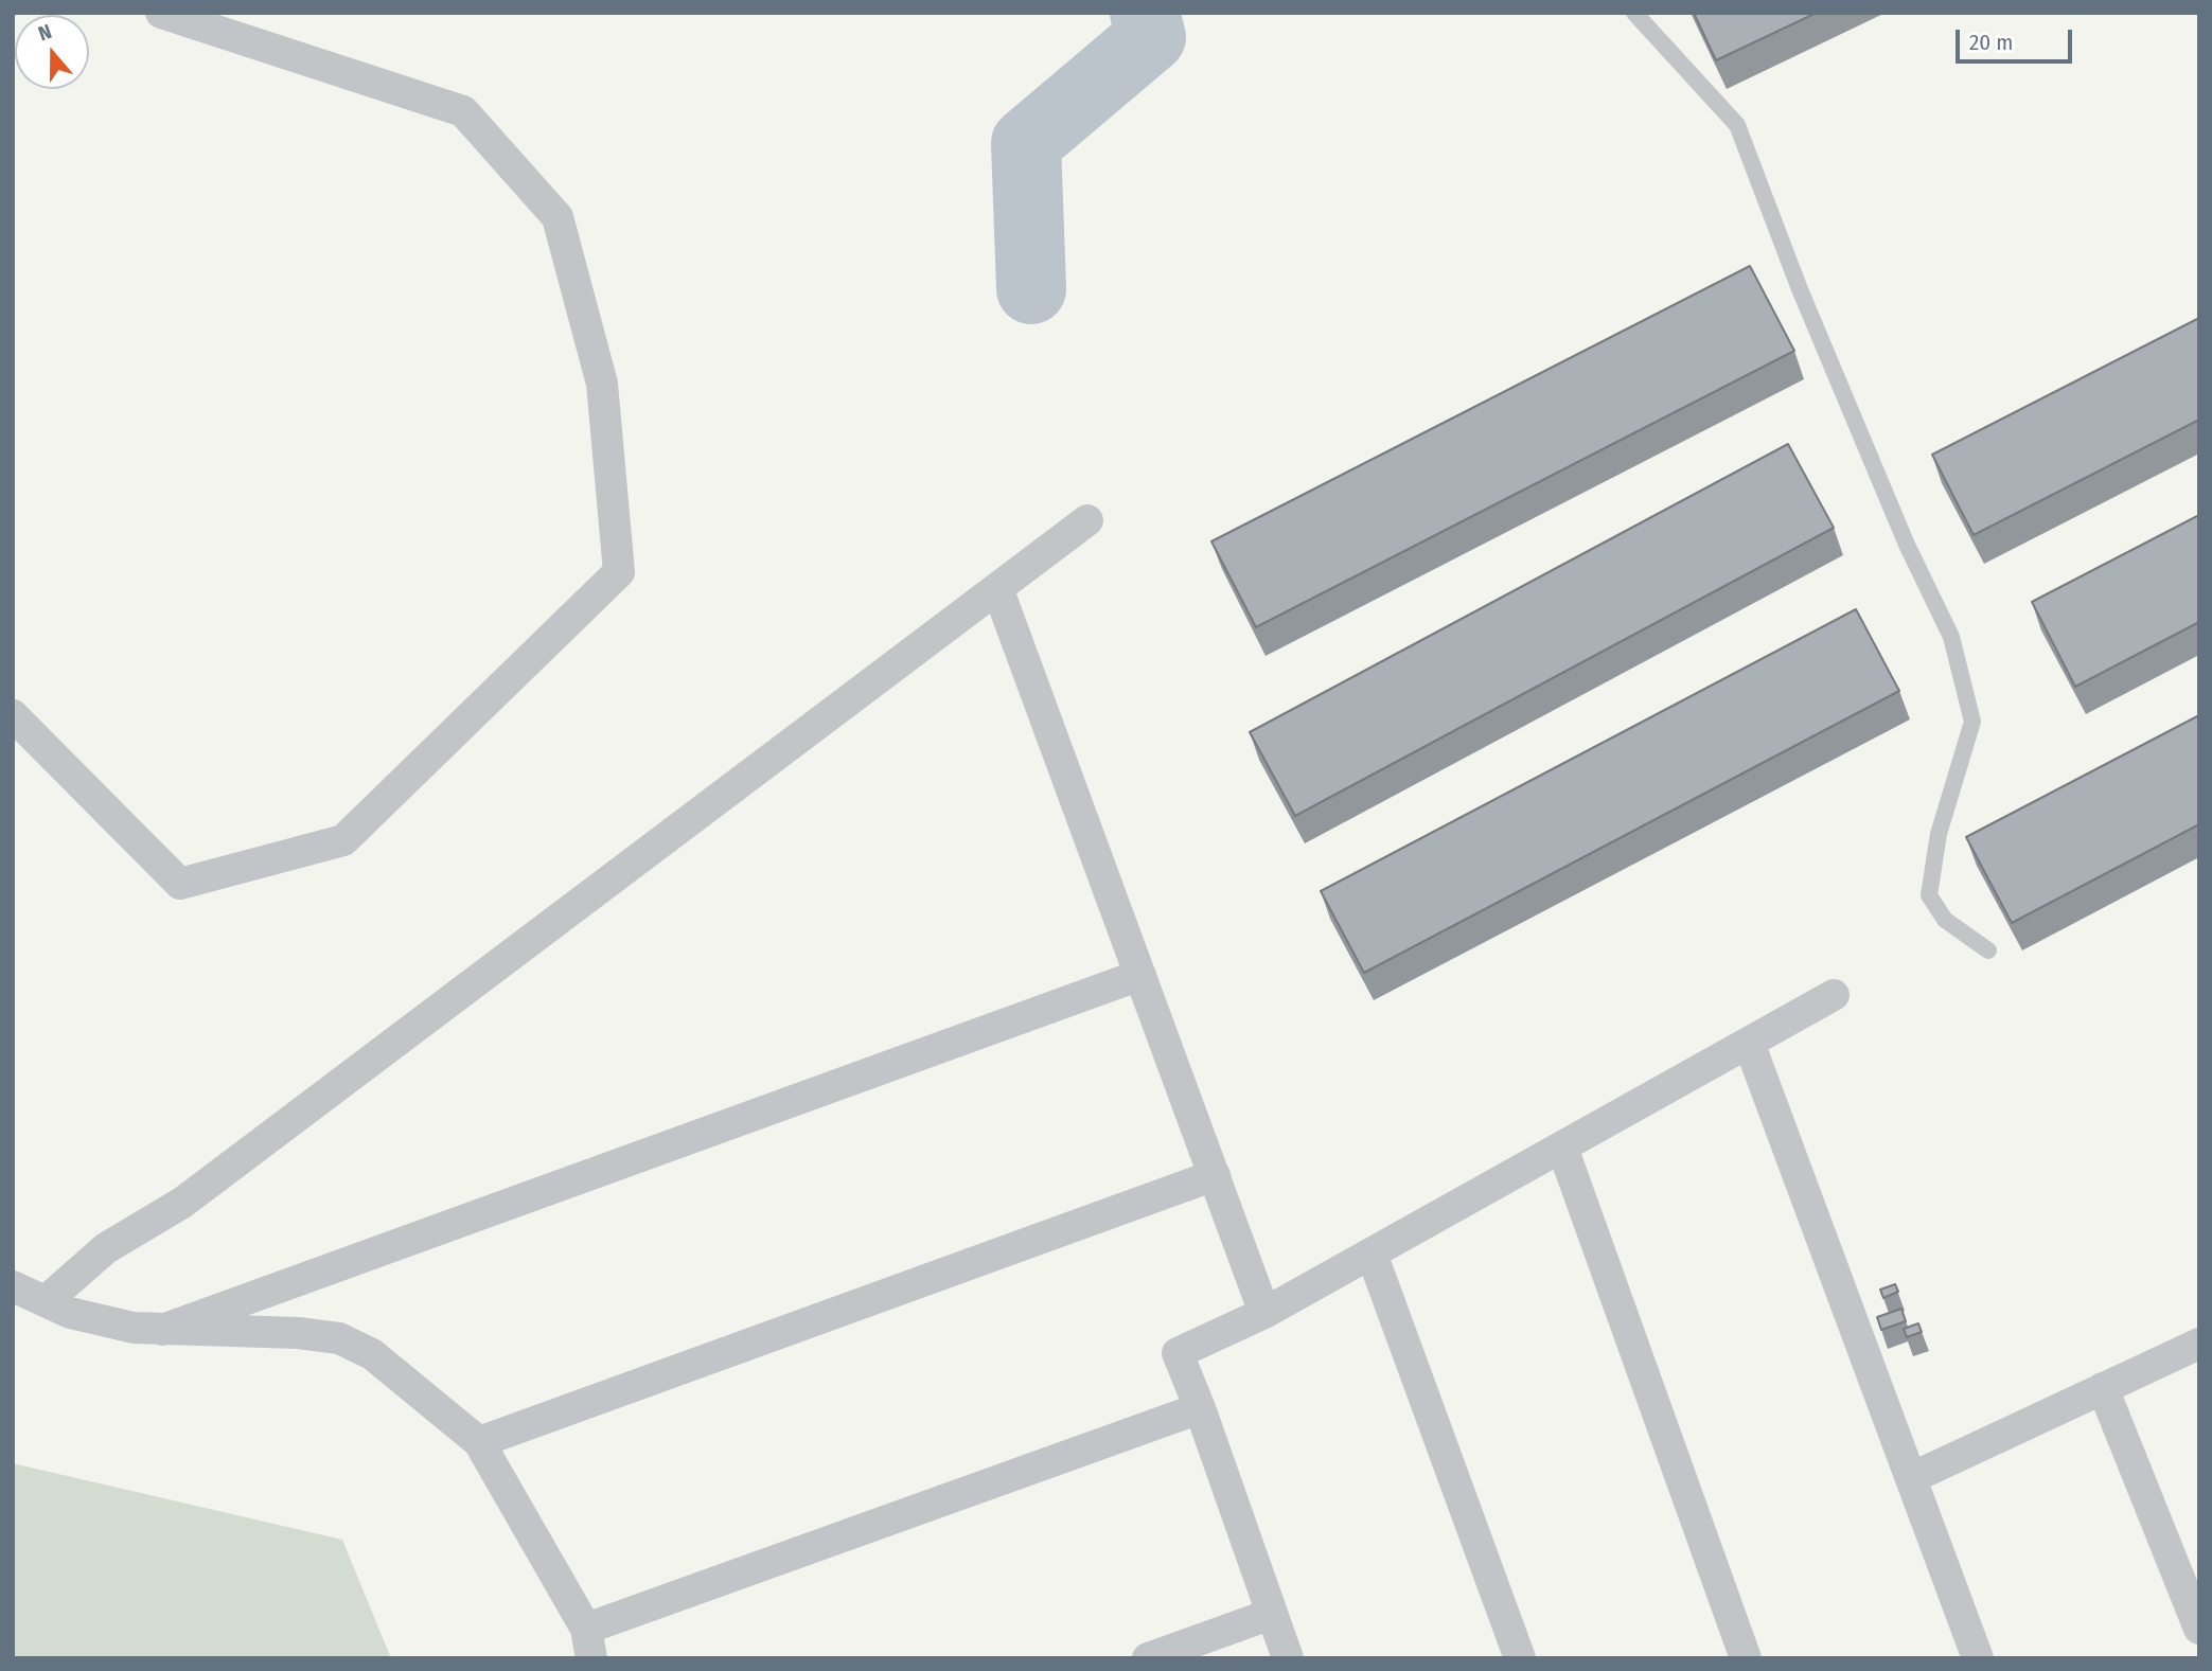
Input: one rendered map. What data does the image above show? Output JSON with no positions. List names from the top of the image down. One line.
{"scale_bar":"20 m","north":"top"}
